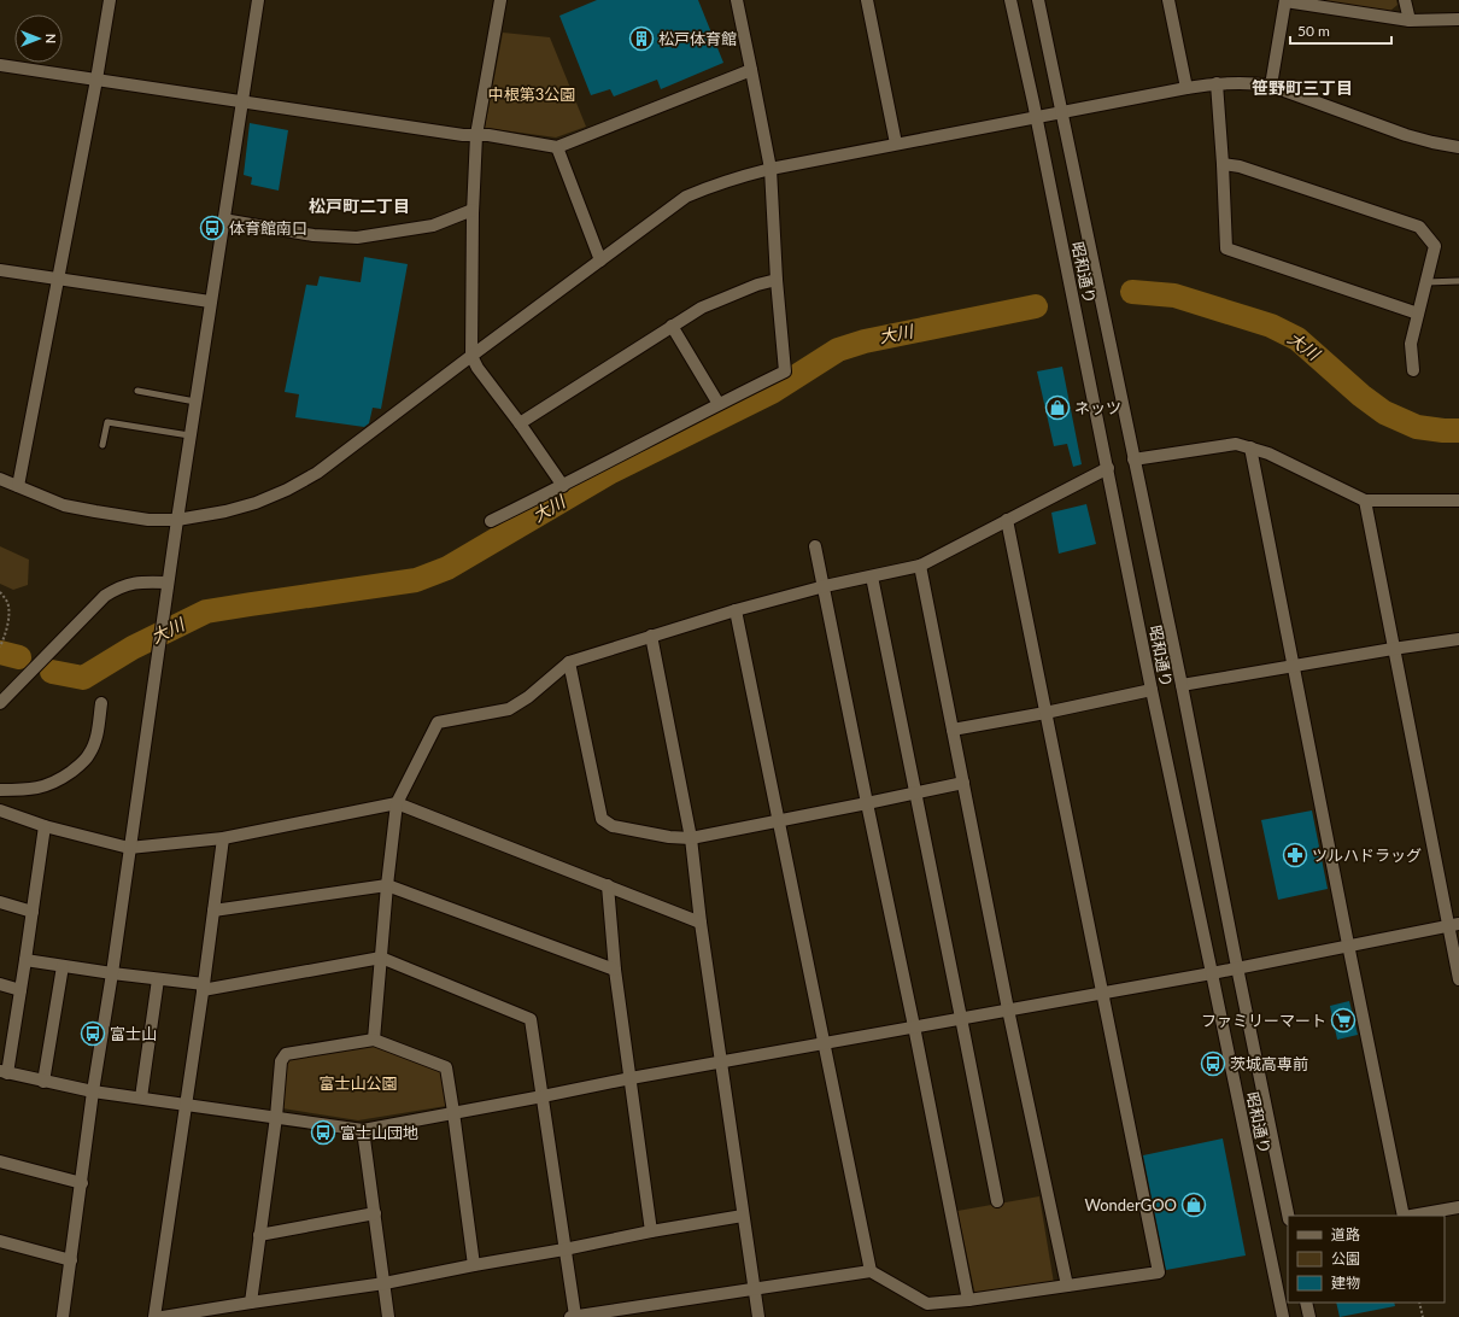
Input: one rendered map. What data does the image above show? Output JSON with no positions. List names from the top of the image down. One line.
{"streets":{"street":["昭和通り"]},"districts":["笹野町三丁目","松戸町二丁目"],"water":["大川"],"parks":["中根第3公園","富士山公園"],"places":{"building":["松戸体育館"],"bus stop":["体育館南口","富士山","茨城高専前","富士山団地"],"shop":["ネッツ","WonderGOO"],"pharmacy":["ツルハドラッグ"],"supermarket":["ファミリーマート"]},"legend":["道路","公園","建物"],"scale_bar":"50 m","north":"right"}
